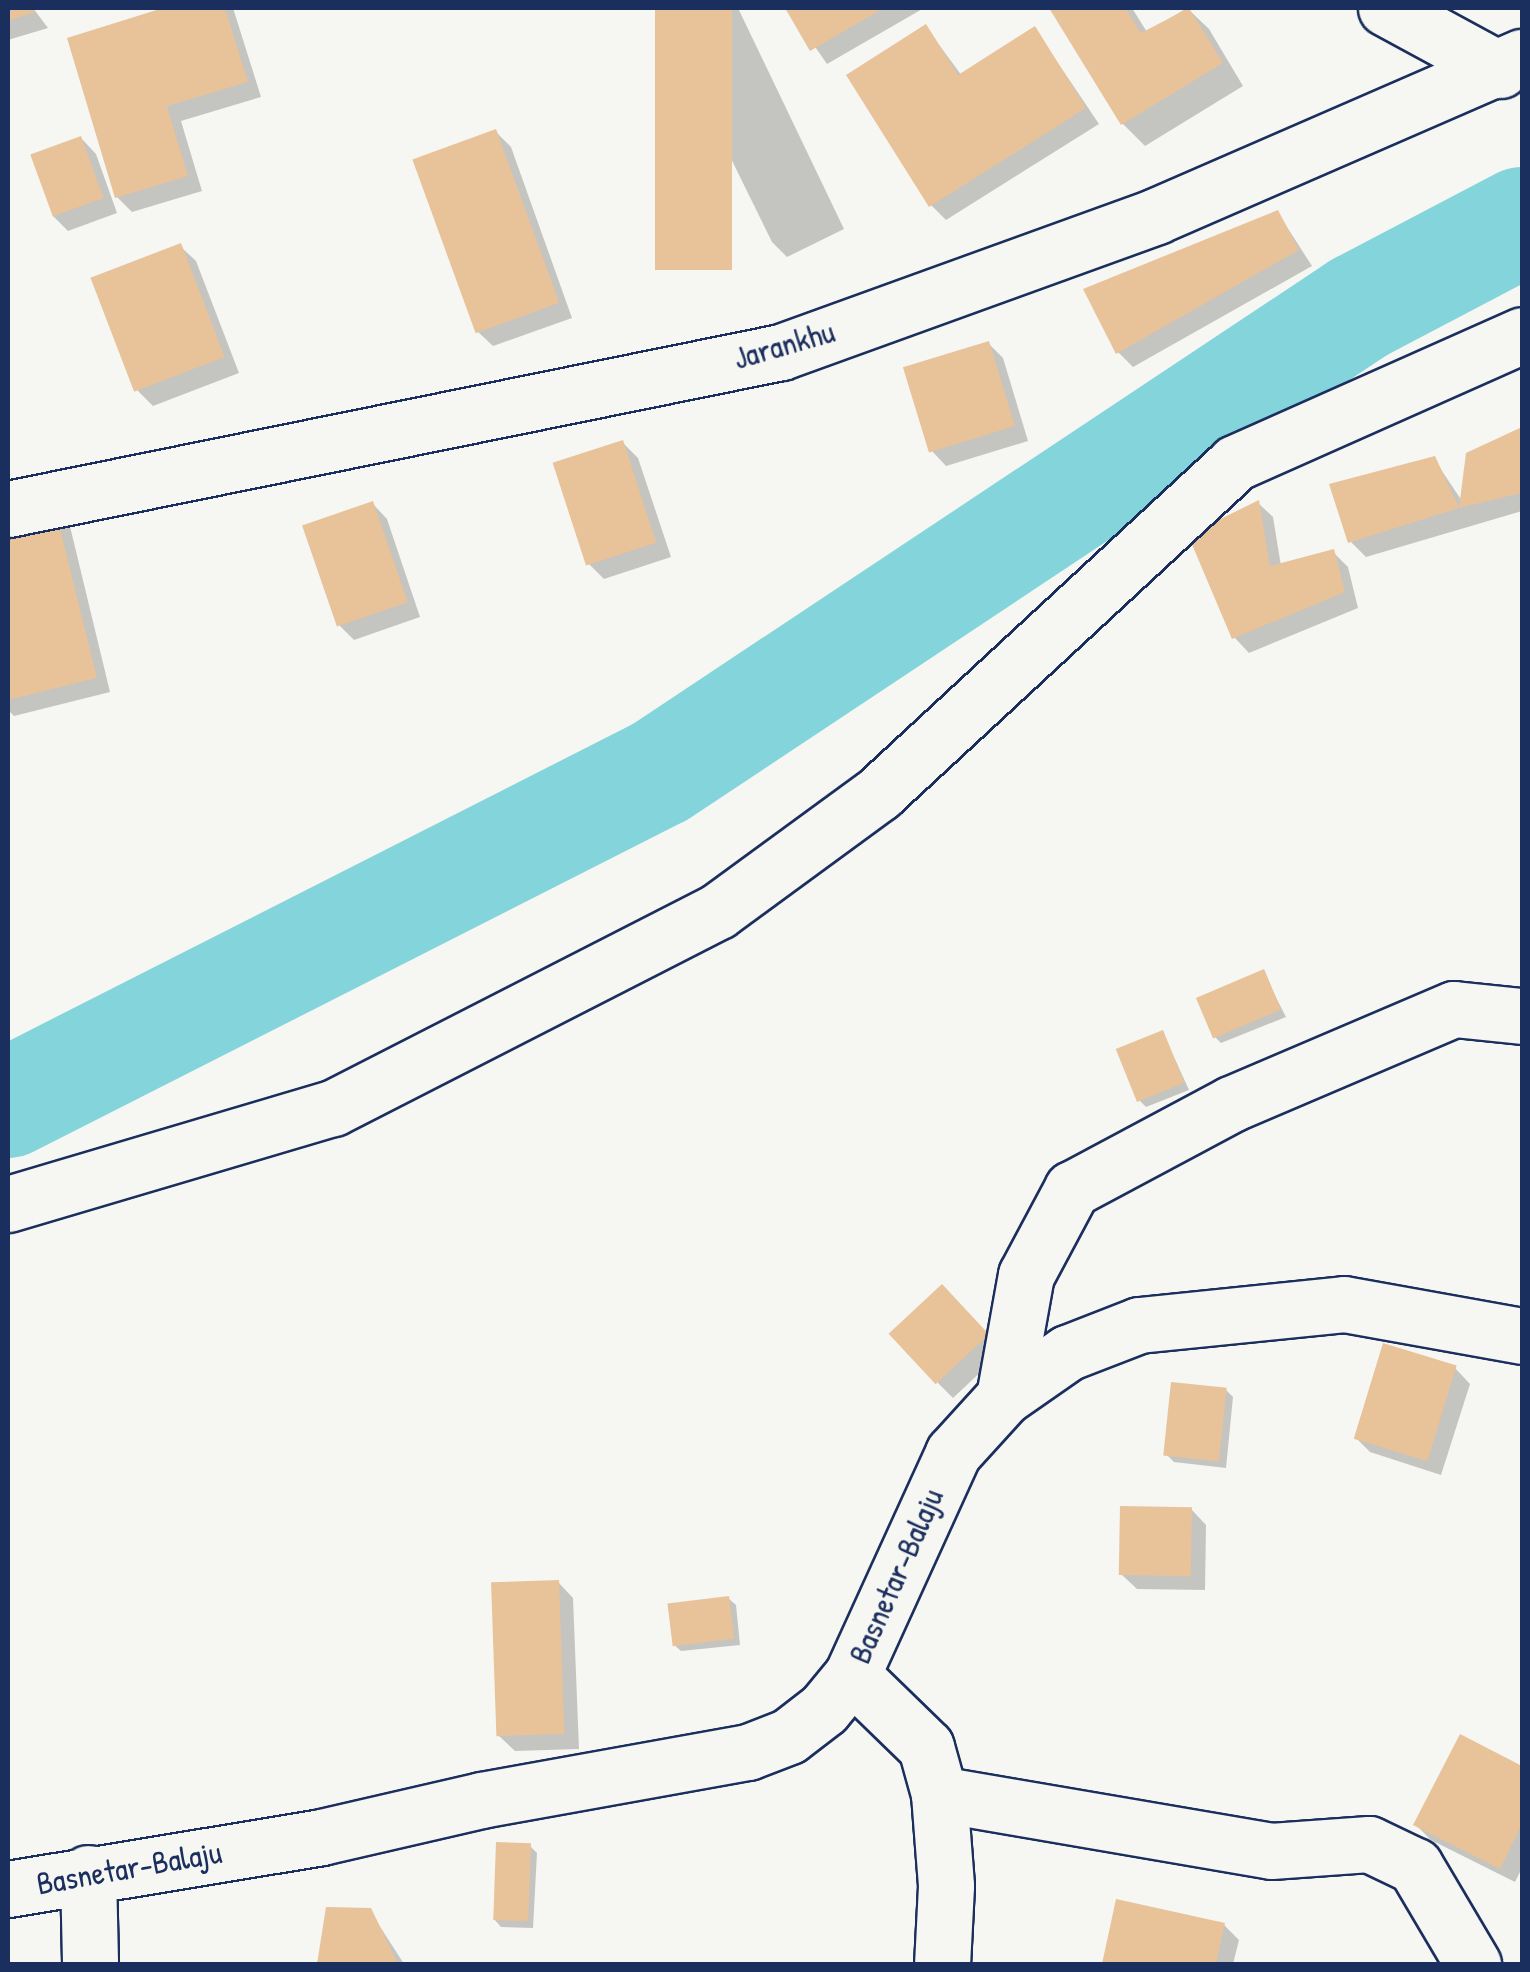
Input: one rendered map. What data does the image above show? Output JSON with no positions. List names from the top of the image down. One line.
{"streets":{"street":["Jarankhu","Basnetar-Balaju"]}}
